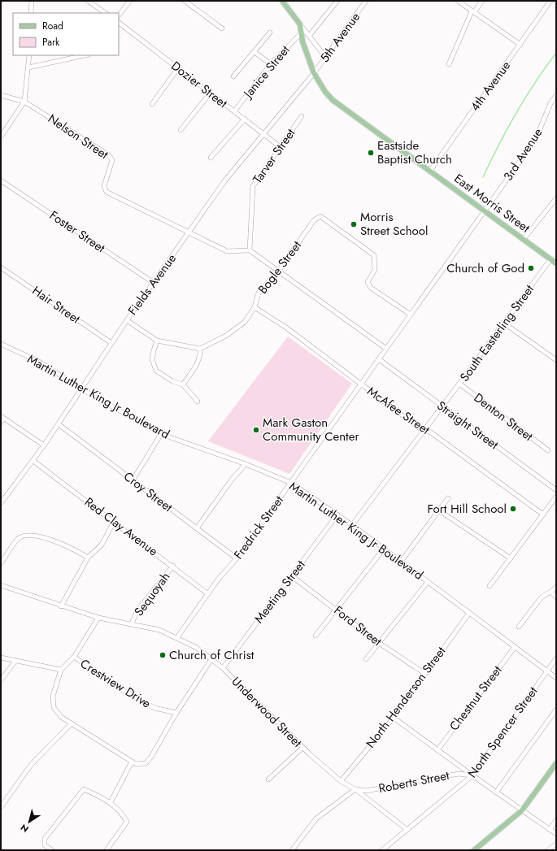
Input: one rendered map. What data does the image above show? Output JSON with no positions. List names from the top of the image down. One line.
{"streets":{"main road":["East Morris Street"],"street":["5th Avenue","Janice Street","Dozier Street","4th Avenue","Nelson Street","3rd Avenue","Tarver Street","Foster Street","Bogle Street","Fields Avenue","Hair Street","South Easterling Street","Martin Luther King Jr Boulevard","McAfee Street","Denton Street","Straight Street","Croy Street","Red Clay Avenue","Fredrick Street","Meeting Street","Sequoyah","Ford Street","Crestview Drive","North Henderson Street","Chestnut Street","Underwood Street","North Spencer Street","Roberts Street"]},"crossings":[["5th Avenue","East Morris Street"],["5th Avenue","Fields Avenue"],["Janice Street","Dozier Street"],["Janice Street","East Morris Street"],["Dozier Street","Tarver Street"],["Dozier Street","Fields Avenue"],["4th Avenue","East Morris Street"],["Nelson Street","Fields Avenue"],["3rd Avenue","East Morris Street"],["3rd Avenue","Bogle Street"],["3rd Avenue","Fredrick Street"],["East Morris Street","Fields Avenue"],["East Morris Street","South Easterling Street"],["Foster Street","Fields Avenue"],["Bogle Street","McAfee Street"],["Bogle Street","Fredrick Street"],["Fields Avenue","Hair Street"],["Fields Avenue","Martin Luther King Jr Boulevard"],["Fields Avenue","Croy Street"],["Fields Avenue","Red Clay Avenue"],["South Easterling Street","Martin Luther King Jr Boulevard"],["South Easterling Street","McAfee Street"],["South Easterling Street","Denton Street"],["South Easterling Street","Straight Street"],["Martin Luther King Jr Boulevard","Fredrick Street"],["Martin Luther King Jr Boulevard","Meeting Street"],["Martin Luther King Jr Boulevard","North Henderson Street"],["Martin Luther King Jr Boulevard","Chestnut Street"],["Martin Luther King Jr Boulevard","North Spencer Street"],["McAfee Street","Fredrick Street"],["Straight Street","Fredrick Street"],["Croy Street","Fredrick Street"],["Red Clay Avenue","Fredrick Street"],["Red Clay Avenue","Sequoyah"],["Fredrick Street","Underwood Street"],["Meeting Street","Ford Street"],["Meeting Street","Underwood Street"],["Sequoyah","Underwood Street"],["Ford Street","North Henderson Street"],["North Henderson Street","Underwood Street"],["Underwood Street","North Spencer Street"],["Underwood Street","Roberts Street"],["North Spencer Street","Roberts Street"]],"places":["Eastside Baptist Church","Morris Street School","Church of God","Mark Gaston Community Center","Fort Hill School","Church of Christ"],"legend":["Road","Park"],"north":"bottom left"}
